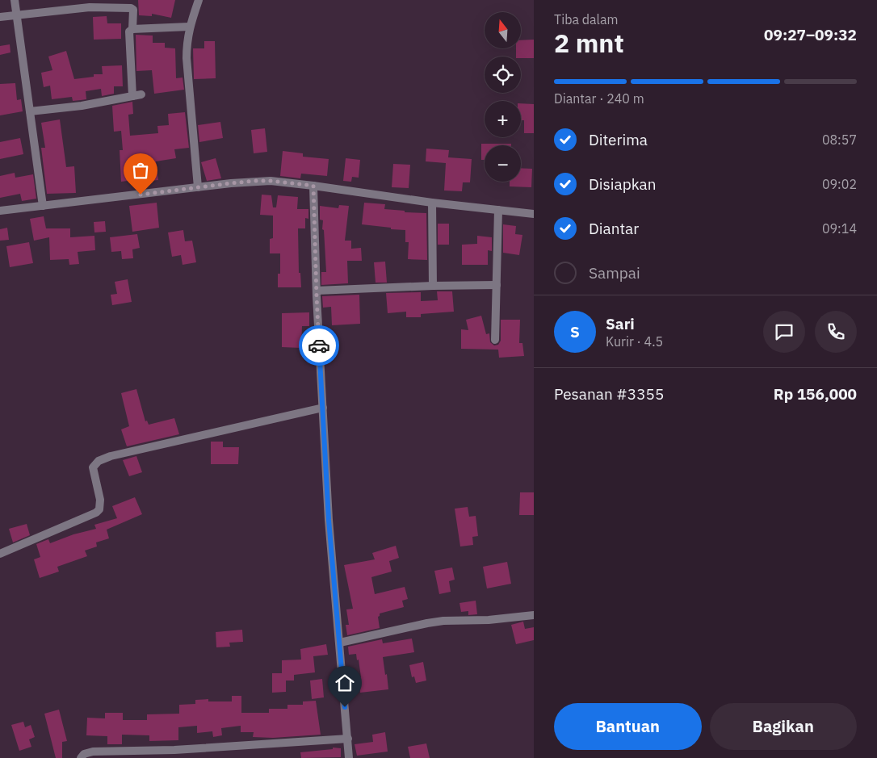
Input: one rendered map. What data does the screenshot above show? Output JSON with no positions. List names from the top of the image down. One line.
{"north":"top","page":{"heading":["2 mnt","Tiba dalam","09:27–09:32"],"panel":["Sari","Kurir · 4.5","Pesanan #3355","Rp 156,000"],"map_buttons":["+","−"],"bar":"Diantar · 240 m","list":[["Diterima","08:57"],["Disiapkan","09:02"],["Diantar","09:14"],"Sampai"],"round":"S","buttons":["Bantuan","Bagikan"]}}
